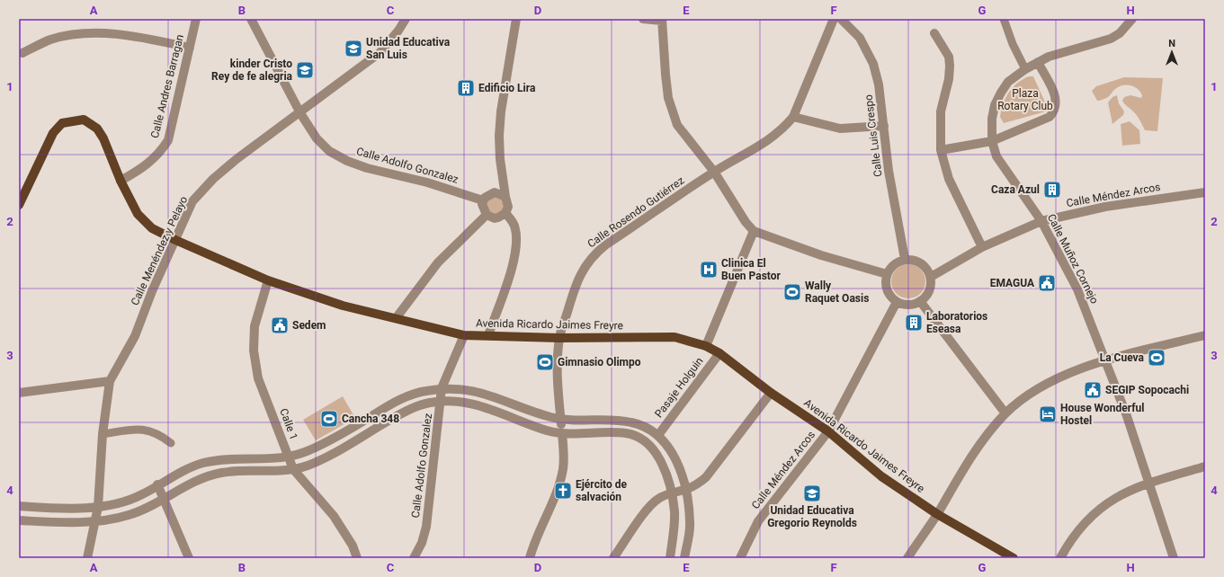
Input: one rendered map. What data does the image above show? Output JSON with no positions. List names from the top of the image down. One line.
{"streets":{"main road":["Avenida Ricardo Jaimes Freyre"],"street":["Calle Andres Barragan","Calle Luis Crespo","Calle Adolfo Gonzalez","Calle Méndez Arcos","Calle Rosendo Gutiérrez","Calle Menéndez y Pelayo","Calle Muñoz Cornejo","Pasaje Holguin","Calle 1"]},"crossings":[["Calle Andres Barragan","Avenida Ricardo Jaimes Freyre"],["Calle Luis Crespo","Calle Méndez Arcos"],["Calle Adolfo Gonzalez","Calle Menéndez y Pelayo"],["Calle Adolfo Gonzalez","Avenida Ricardo Jaimes Freyre"],["Calle Méndez Arcos","Calle Muñoz Cornejo"],["Calle Méndez Arcos","Avenida Ricardo Jaimes Freyre"],["Calle Rosendo Gutiérrez","Avenida Ricardo Jaimes Freyre"],["Calle Menéndez y Pelayo","Avenida Ricardo Jaimes Freyre"],["Avenida Ricardo Jaimes Freyre","Pasaje Holguin"],["Avenida Ricardo Jaimes Freyre","Calle 1"]],"parks":["Plaza Rotary Club"],"places":{"school or university":["Unidad Educativa San Luis","kinder Cristo Rey de fe alegria","Unidad Educativa Gregorio Reynolds"],"building":["Edificio Lira","Caza Azul","Laboratorios Eseasa"],"hospital":["Clinica El Buen Pastor"],"public building":["EMAGUA","Sedem","SEGIP Sopocachi"],"sports":["Wally Raquet Oasis","La Cueva","Gimnasio Olimpo","Cancha 348"],"hotel":["House Wonderful Hostel"],"church":["Ejército de salvación"]},"north":"top","grid":{"columns":["A","B","C","D","E","F","G","H"],"rows":["1","2","3","4"]}}
